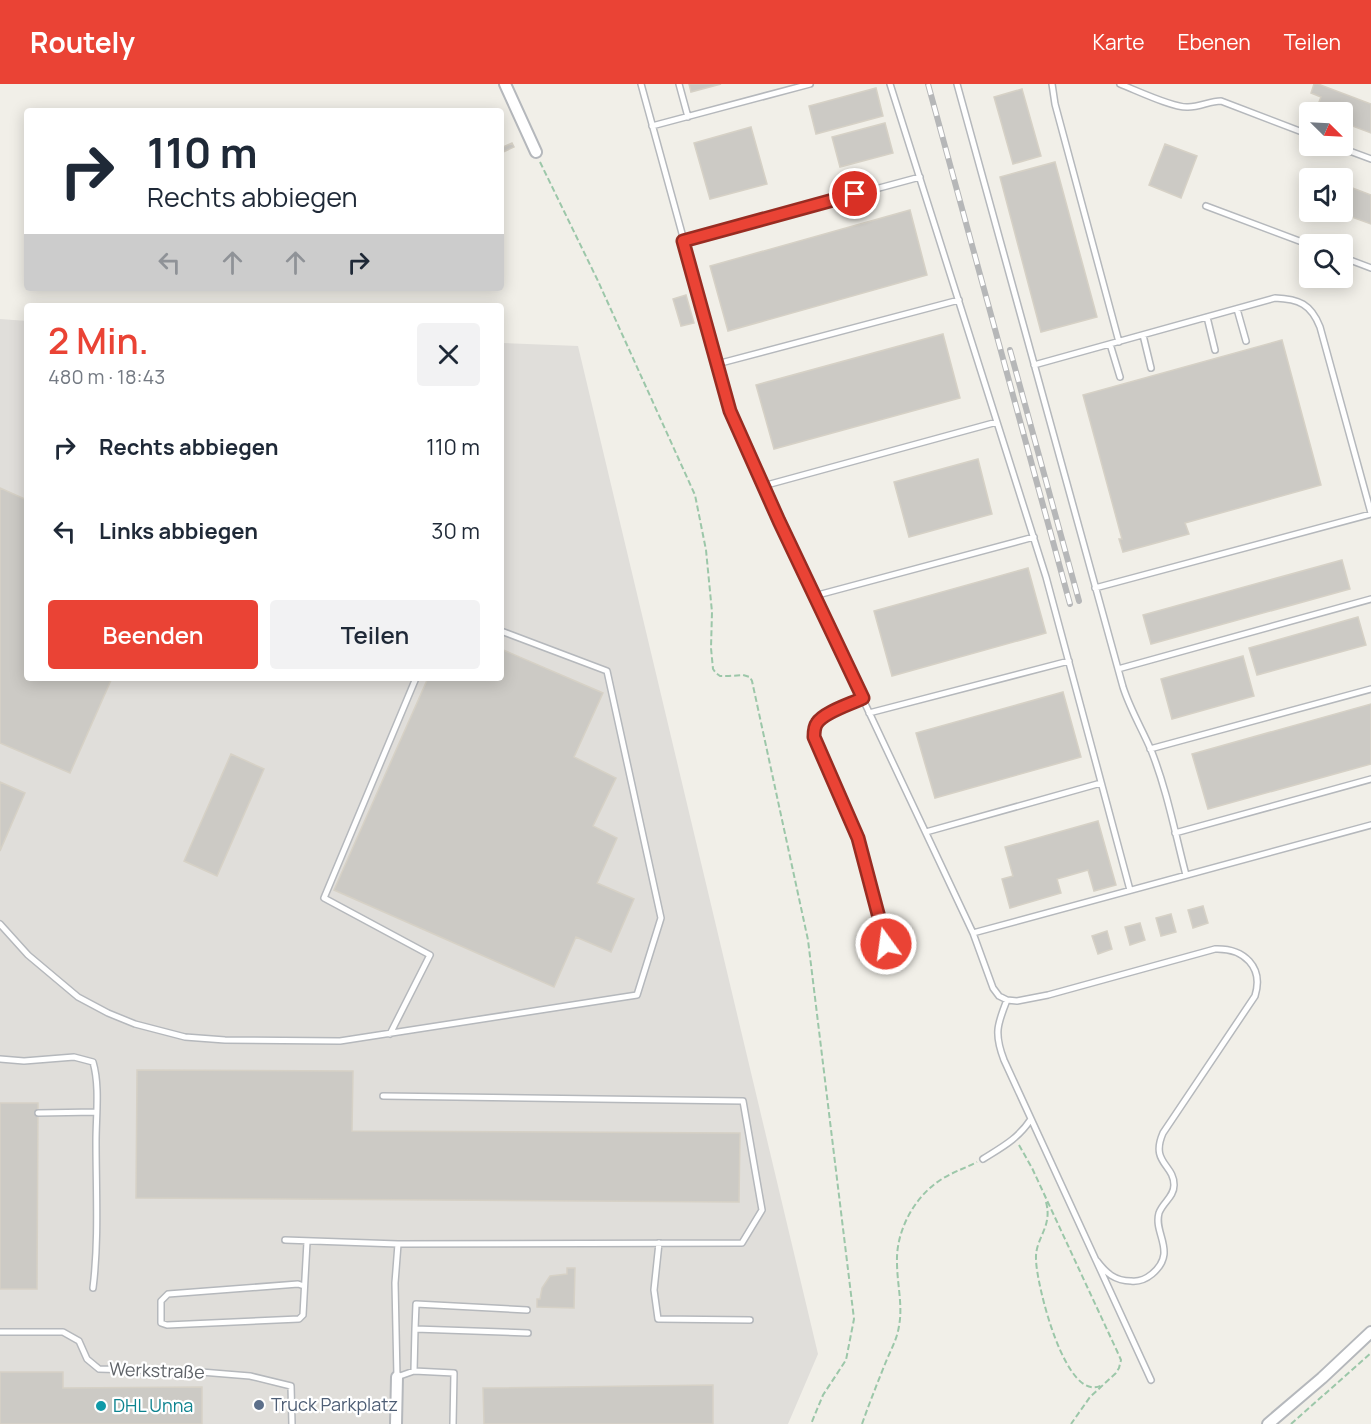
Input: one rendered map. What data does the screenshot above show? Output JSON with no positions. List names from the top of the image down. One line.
{"streets":{"lane":["Werkstraße"]},"places":["Truck Parkplatz","DHL Unna"],"north":"bottom right","page":{"header":"Routely","nav":["Karte","Ebenen","Teilen"],"turn":["110 m","Rechts abbiegen"],"heading":["2 Min.","480 m · 18:43"],"list":[{"name":"Rechts abbiegen","value":"110 m"},{"name":"Links abbiegen","value":"30 m"}],"buttons":["Beenden","Teilen"]}}
